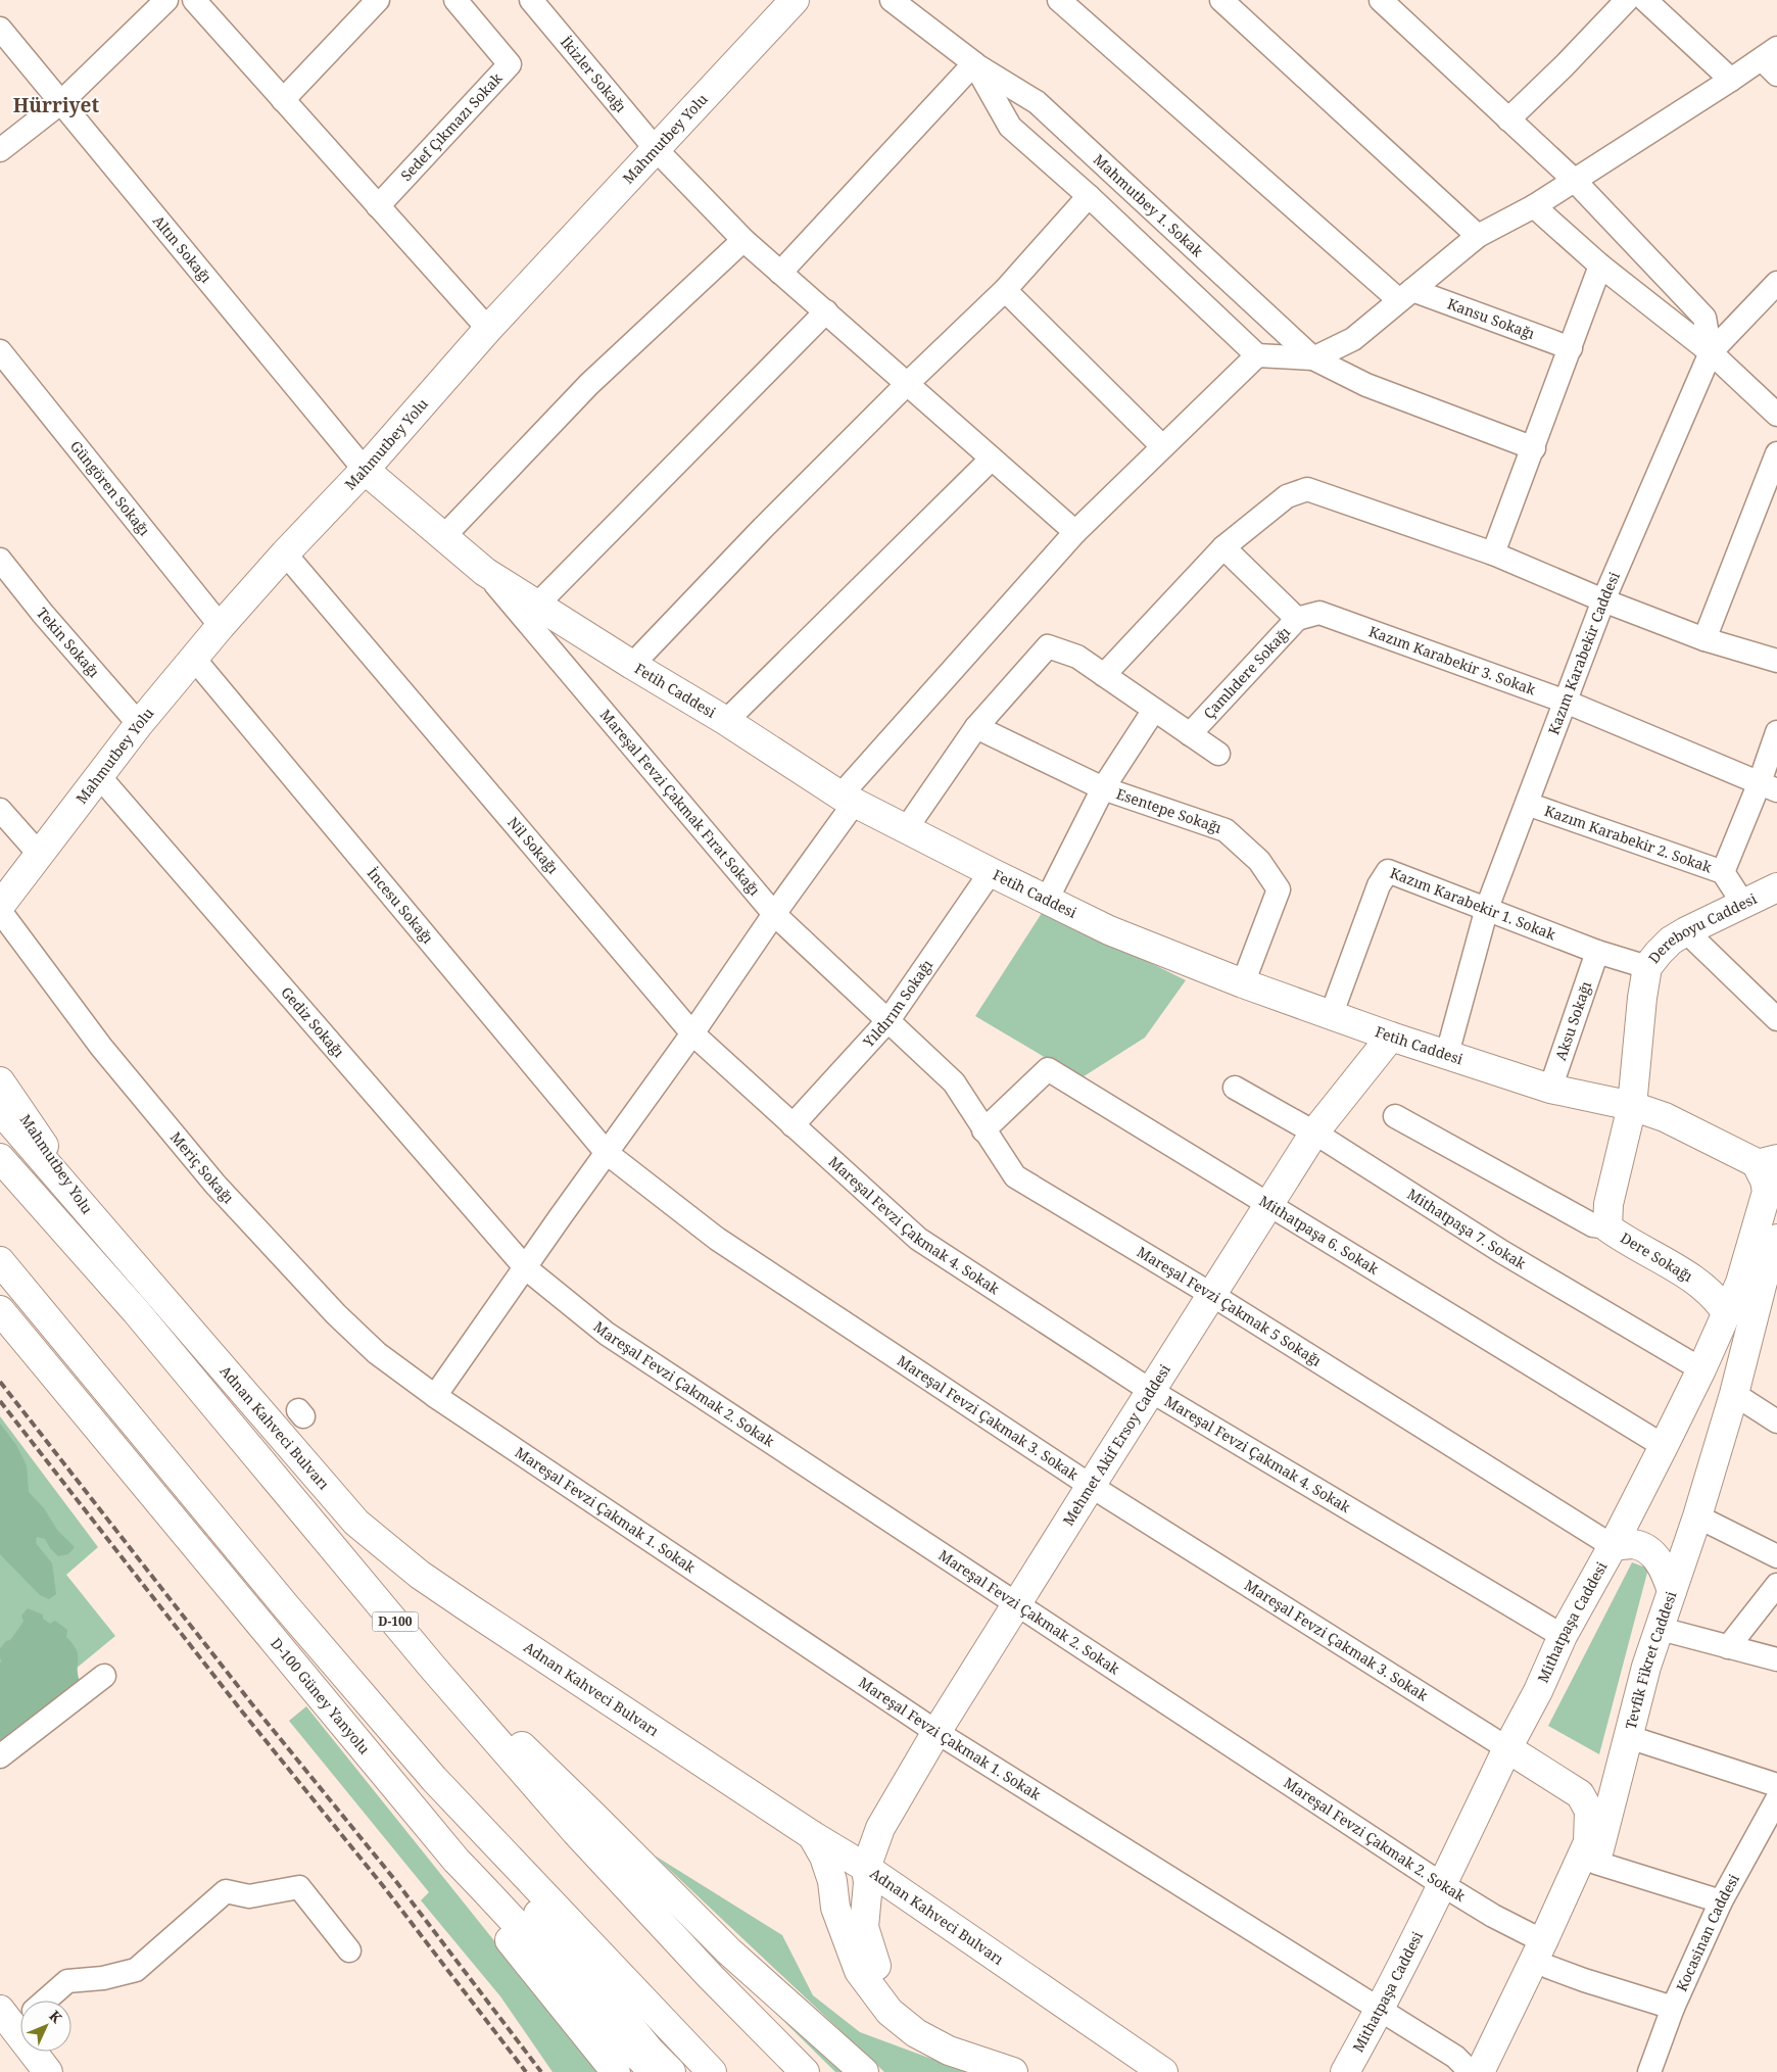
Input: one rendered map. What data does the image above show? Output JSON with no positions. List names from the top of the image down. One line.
{"streets":{"main road":["Mahmutbey Yolu","Fetih Caddesi","Dereboyu Caddesi","Dere Sokağı","Adnan Kahveci Bulvarı","Mehmet Akif Ersoy Caddesi","D-100","Mithatpaşa Caddesi","Tevfik Fikret Caddesi","D-100 Güney Yanyolu"],"street":["İkizler Sokağı","Sedef Çıkmazı Sokak","Mahmutbey 1. Sokak","Altın Sokağı","Kansu Sokağı","Güngören Sokağı","Tekin Sokağı","Kazım Karabekir Caddesi","Kazım Karabekir 3. Sokak","Çamlıdere Sokağı","Mareşal Fevzi Çakmak Fırat Sokağı","Esentepe Sokağı","Kazım Karabekir 2. Sokak","Nil Sokağı","İncesu Sokağı","Kazım Karabekir 1. Sokak","Yıldırım Sokağı","Aksu Sokağı","Gediz Sokağı","Meriç Sokağı","Mareşal Fevzi Çakmak 4. Sokak","Mithatpaşa 7. Sokak","Mithatpaşa 6. Sokak","Mareşal Fevzi Çakmak 5 Sokağı","Mareşal Fevzi Çakmak 2. Sokak","Mareşal Fevzi Çakmak 3. Sokak","Mareşal Fevzi Çakmak 1. Sokak","Kocasinan Caddesi"]},"crossings":[["İkizler Sokağı","Mahmutbey Yolu"],["Mahmutbey Yolu","Altın Sokağı"],["Mahmutbey Yolu","Güngören Sokağı"],["Mahmutbey Yolu","Tekin Sokağı"],["Mahmutbey Yolu","Fetih Caddesi"],["Mahmutbey Yolu","Nil Sokağı"],["Mahmutbey Yolu","İncesu Sokağı"],["Mahmutbey Yolu","Gediz Sokağı"],["Mahmutbey Yolu","Adnan Kahveci Bulvarı"],["Altın Sokağı","Fetih Caddesi"],["Kazım Karabekir Caddesi","Kazım Karabekir 3. Sokak"],["Kazım Karabekir Caddesi","Fetih Caddesi"],["Kazım Karabekir Caddesi","Kazım Karabekir 2. Sokak"],["Kazım Karabekir Caddesi","Kazım Karabekir 1. Sokak"],["Kazım Karabekir 3. Sokak","Çamlıdere Sokağı"],["Fetih Caddesi","Mareşal Fevzi Çakmak Fırat Sokağı"],["Fetih Caddesi","Esentepe Sokağı"],["Fetih Caddesi","Kazım Karabekir 1. Sokak"],["Fetih Caddesi","Dereboyu Caddesi"],["Fetih Caddesi","Yıldırım Sokağı"],["Fetih Caddesi","Aksu Sokağı"],["Fetih Caddesi","Dere Sokağı"],["Fetih Caddesi","Mehmet Akif Ersoy Caddesi"],["Fetih Caddesi","Mithatpaşa Caddesi"],["Mareşal Fevzi Çakmak Fırat Sokağı","Yıldırım Sokağı"],["Mareşal Fevzi Çakmak Fırat Sokağı","Mareşal Fevzi Çakmak 5 Sokağı"],["Kazım Karabekir 2. Sokak","Dereboyu Caddesi"],["Nil Sokağı","Yıldırım Sokağı"],["Nil Sokağı","Mareşal Fevzi Çakmak 4. Sokak"],["İncesu Sokağı","Mareşal Fevzi Çakmak 3. Sokak"],["Kazım Karabekir 1. Sokak","Dereboyu Caddesi"],["Kazım Karabekir 1. Sokak","Aksu Sokağı"],["Dereboyu Caddesi","Dere Sokağı"],["Yıldırım Sokağı","Mareşal Fevzi Çakmak 4. Sokak"],["Yıldırım Sokağı","Mareşal Fevzi Çakmak 5 Sokağı"],["Gediz Sokağı","Mareşal Fevzi Çakmak 2. Sokak"],["Meriç Sokağı","Mareşal Fevzi Çakmak 1. Sokak"],["Mareşal Fevzi Çakmak 4. Sokak","Mehmet Akif Ersoy Caddesi"],["Mareşal Fevzi Çakmak 4. Sokak","Mithatpaşa Caddesi"],["Mithatpaşa 7. Sokak","Mehmet Akif Ersoy Caddesi"],["Mithatpaşa 7. Sokak","Mithatpaşa Caddesi"],["Mithatpaşa 6. Sokak","Mareşal Fevzi Çakmak 5 Sokağı"],["Mithatpaşa 6. Sokak","Mehmet Akif Ersoy Caddesi"],["Mithatpaşa 6. Sokak","Mithatpaşa Caddesi"],["Dere Sokağı","Mithatpaşa Caddesi"],["Mareşal Fevzi Çakmak 5 Sokağı","Mehmet Akif Ersoy Caddesi"],["Mareşal Fevzi Çakmak 5 Sokağı","Mithatpaşa Caddesi"],["Mareşal Fevzi Çakmak 2. Sokak","Mehmet Akif Ersoy Caddesi"],["Mareşal Fevzi Çakmak 2. Sokak","Mithatpaşa Caddesi"],["Mareşal Fevzi Çakmak 2. Sokak","Tevfik Fikret Caddesi"],["Mareşal Fevzi Çakmak 2. Sokak","Kocasinan Caddesi"],["Mareşal Fevzi Çakmak 3. Sokak","Mehmet Akif Ersoy Caddesi"],["Mareşal Fevzi Çakmak 3. Sokak","Mithatpaşa Caddesi"],["Mareşal Fevzi Çakmak 3. Sokak","Tevfik Fikret Caddesi"],["Adnan Kahveci Bulvarı","Mehmet Akif Ersoy Caddesi"],["Mehmet Akif Ersoy Caddesi","Mareşal Fevzi Çakmak 1. Sokak"],["Mareşal Fevzi Çakmak 1. Sokak","Mithatpaşa Caddesi"],["Mithatpaşa Caddesi","Tevfik Fikret Caddesi"]],"districts":["Hürriyet"],"north":"top right"}
